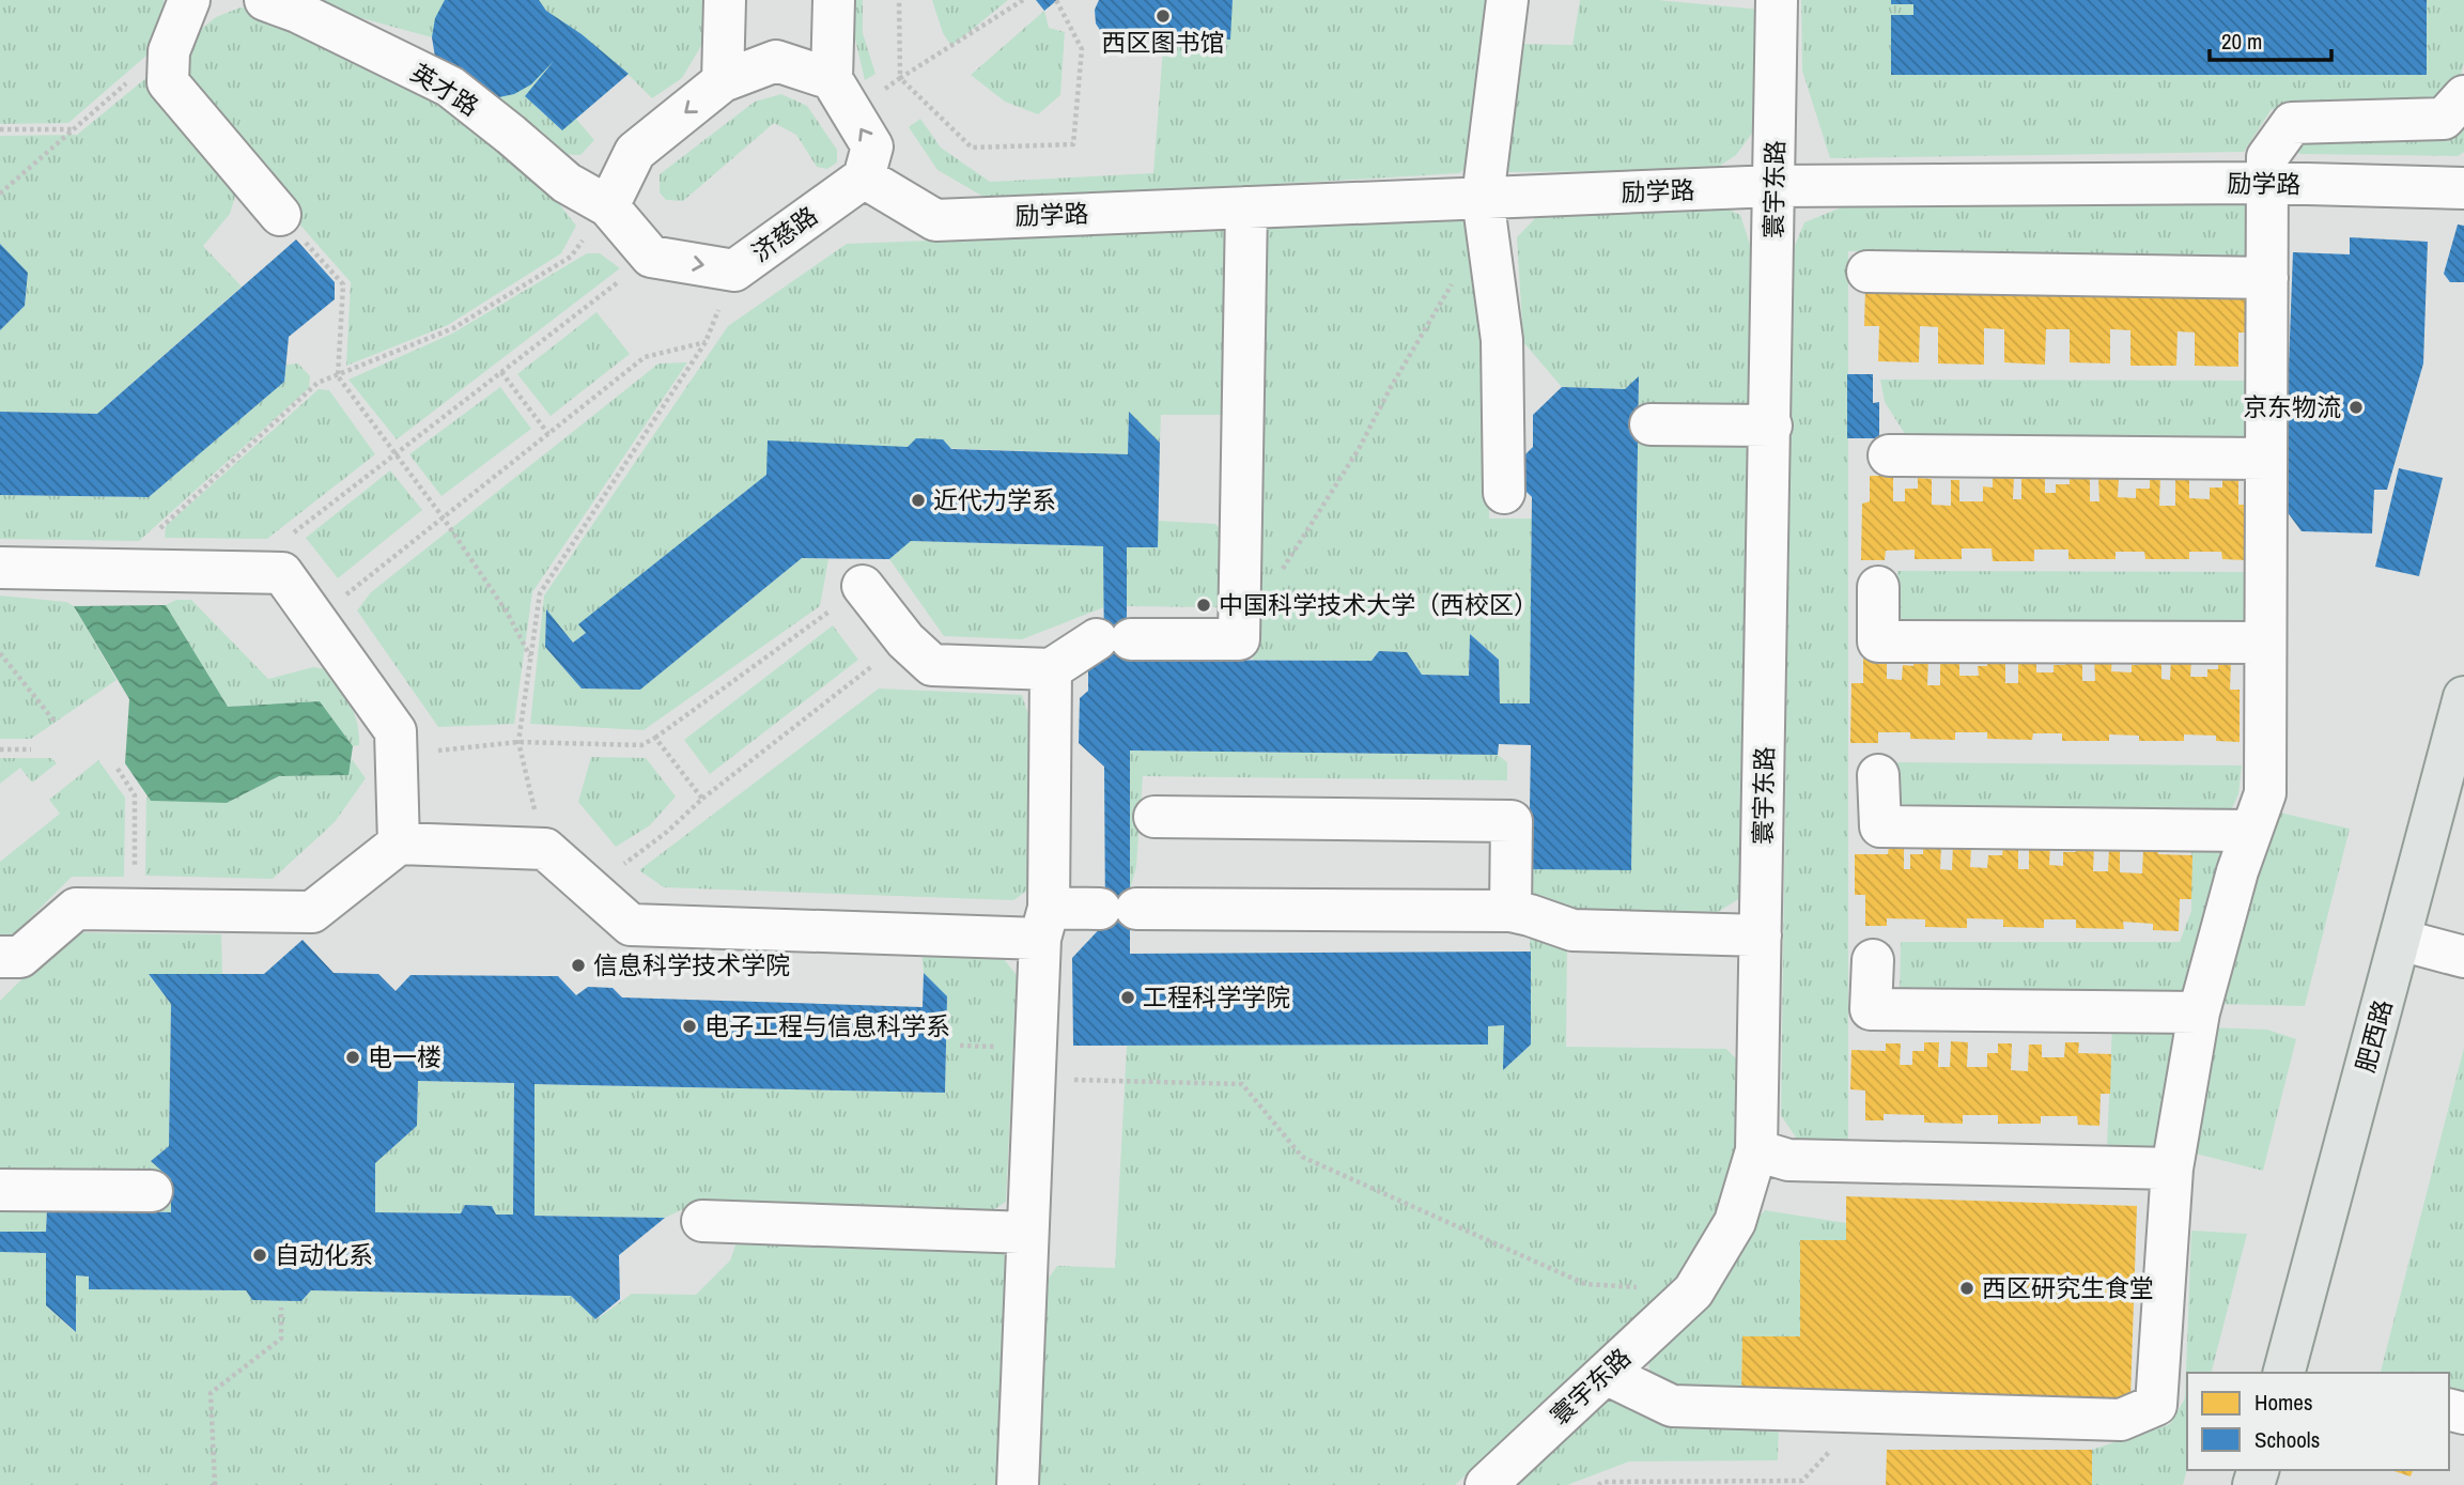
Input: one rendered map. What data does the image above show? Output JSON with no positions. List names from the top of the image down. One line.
{"streets":{"main road":["肥西路"],"street":["英才路","励学路","寰宇东路","济慈路"]},"crossings":[["英才路","励学路"],["英才路","济慈路"],["励学路","寰宇东路"],["励学路","济慈路"]],"places":["西区图书馆","京东物流","近代力学系","中国科学技术大学（西校区）","信息科学技术学院","工程科学学院","电子工程与信息科学系","电一楼","自动化系","西区研究生食堂"],"legend":["Homes","Schools"],"scale_bar":"20 m"}
